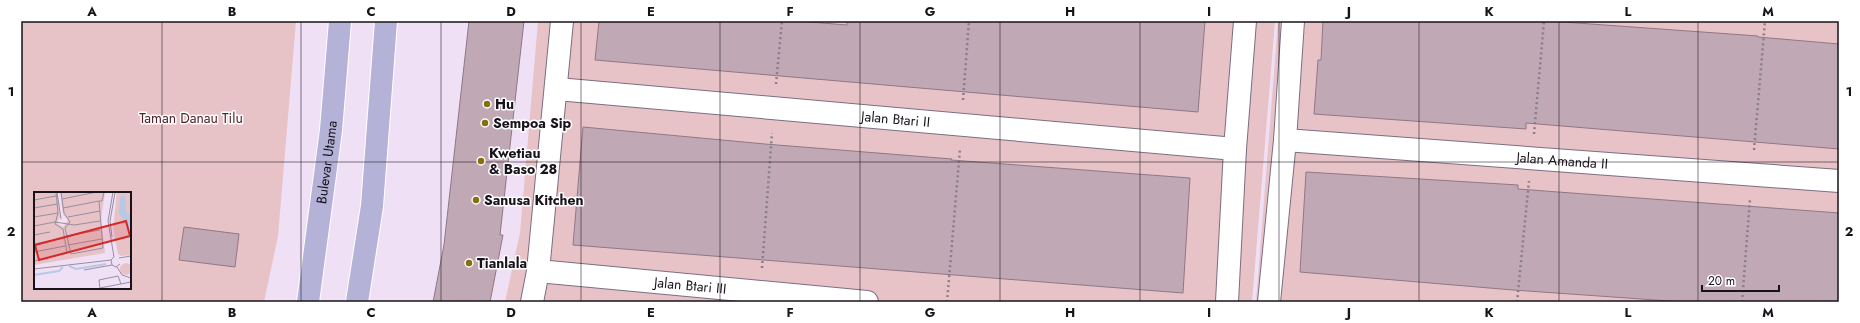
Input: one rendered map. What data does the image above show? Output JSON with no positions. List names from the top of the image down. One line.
{"streets":{"main road":["Bulevar Utama"],"street":["Jalan Btari II","Jalan Amanda II","Jalan Btari III"]},"parks":["Taman Danau Tilu"],"places":["Hu","Sempoa Sip","Kwetiau & Baso 28","Sanusa Kitchen","Tianlala"],"scale_bar":"20 m","grid":{"columns":["A","B","C","D","E","F","G","H","I","J","K","L","M"],"rows":["1","2"]}}
